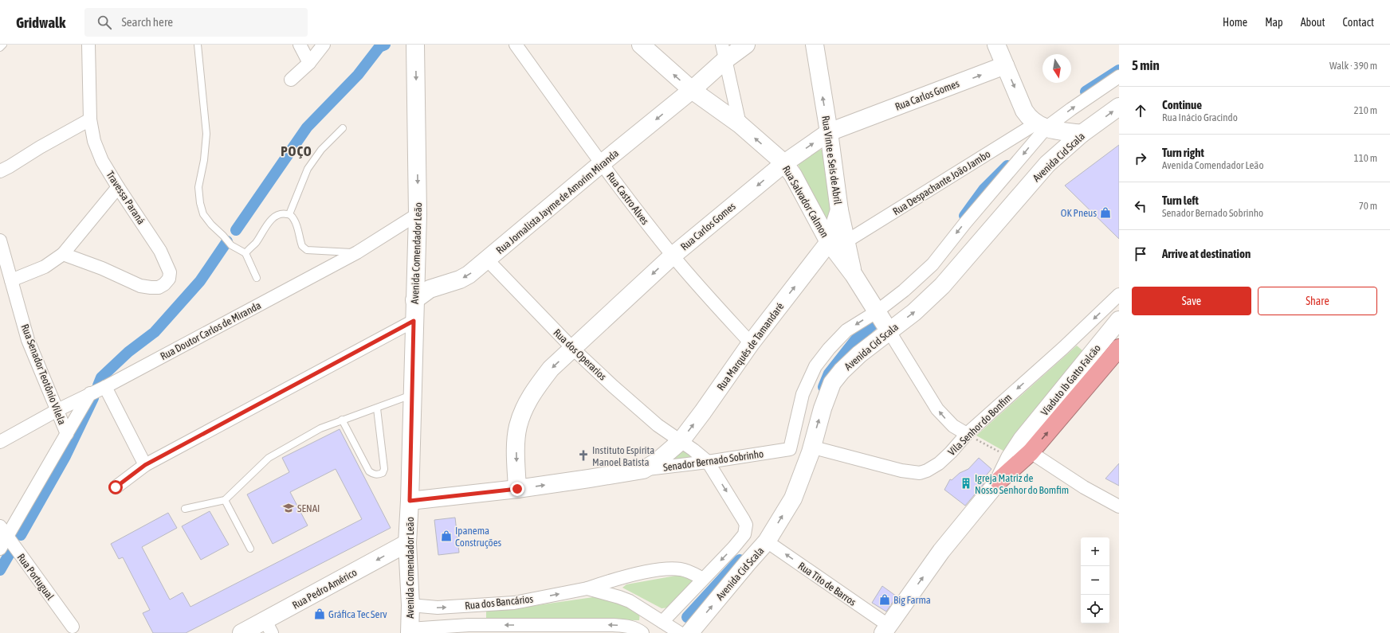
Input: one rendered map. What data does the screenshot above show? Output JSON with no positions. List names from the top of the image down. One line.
{"streets":{"street":["Rua Carlos Gomes","Avenida Cid Scala","Rua Vinte e Seis de Abril","Rua Despachante João Jambo","Travessa Paraná","Rua Castro Alves","Rua Jornalista Jayme de Amorim Miranda","Rua Salvador Calmon","Avenida Comendador Leão","Rua Doutor Carlos de Miranda","Rua Marquês de Tamandaré","Rua dos Operarios","Rua Senador Teotônio Vilela","Viaduto Ib Gatto Falcão","Vila Senhor do Bonfim","Senador Bernado Sobrinho","Rua Portugual","Rua Tito de Barros","Rua Pedro Américo","Rua dos Bancários"]},"crossings":[["Rua Carlos Gomes","Rua Vinte e Seis de Abril"],["Rua Carlos Gomes","Rua Castro Alves"],["Rua Carlos Gomes","Rua Salvador Calmon"],["Rua Carlos Gomes","Rua dos Operarios"],["Rua Carlos Gomes","Senador Bernado Sobrinho"],["Avenida Cid Scala","Rua Salvador Calmon"],["Avenida Cid Scala","Vila Senhor do Bonfim"],["Avenida Cid Scala","Senador Bernado Sobrinho"],["Avenida Cid Scala","Rua Tito de Barros"],["Avenida Cid Scala","Rua dos Bancários"],["Rua Vinte e Seis de Abril","Rua Despachante João Jambo"],["Rua Vinte e Seis de Abril","Rua Salvador Calmon"],["Rua Vinte e Seis de Abril","Rua Marquês de Tamandaré"],["Rua Castro Alves","Rua Jornalista Jayme de Amorim Miranda"],["Rua Castro Alves","Rua Marquês de Tamandaré"],["Rua Jornalista Jayme de Amorim Miranda","Rua Salvador Calmon"],["Rua Jornalista Jayme de Amorim Miranda","Avenida Comendador Leão"],["Rua Jornalista Jayme de Amorim Miranda","Rua dos Operarios"],["Rua Salvador Calmon","Rua Marquês de Tamandaré"],["Rua Salvador Calmon","Senador Bernado Sobrinho"],["Avenida Comendador Leão","Rua Doutor Carlos de Miranda"],["Avenida Comendador Leão","Senador Bernado Sobrinho"],["Avenida Comendador Leão","Rua Pedro Américo"],["Avenida Comendador Leão","Rua dos Bancários"],["Rua Doutor Carlos de Miranda","Rua Senador Teotônio Vilela"],["Rua Marquês de Tamandaré","Rua dos Operarios"],["Rua Marquês de Tamandaré","Senador Bernado Sobrinho"],["Viaduto Ib Gatto Falcão","Rua Tito de Barros"]],"one_way":["Rua Jornalista Jayme de Amorim Miranda","Rua Marquês de Tamandaré","Viaduto Ib Gatto Falcão","Vila Senhor do Bonfim","Rua Tito de Barros","Rua Pedro Américo"],"districts":["POÇO"],"places":{"shop":["OK Pneus","Ipanema Construções","Big Farma","Gráfica Tec Serv"],"church":["Instituto Espírita Manoel Batista"],"building":["Igreja Matriz de Nosso Senhor do Bomfim"],"school or university":["SENAI"]},"north":"bottom","page":{"header":"Gridwalk","search":"Search here","nav":["Home","Map","About","Contact"],"heading":["5 min","Walk · 390 m"],"list":[["Continue","Rua Inácio Gracindo","210 m"],["Turn right","Avenida Comendador Leão","110 m"],["Turn left","Senador Bernado Sobrinho","70 m"],"Arrive at destination"],"buttons":["Save","Share"],"map_buttons":["+","−"]}}
